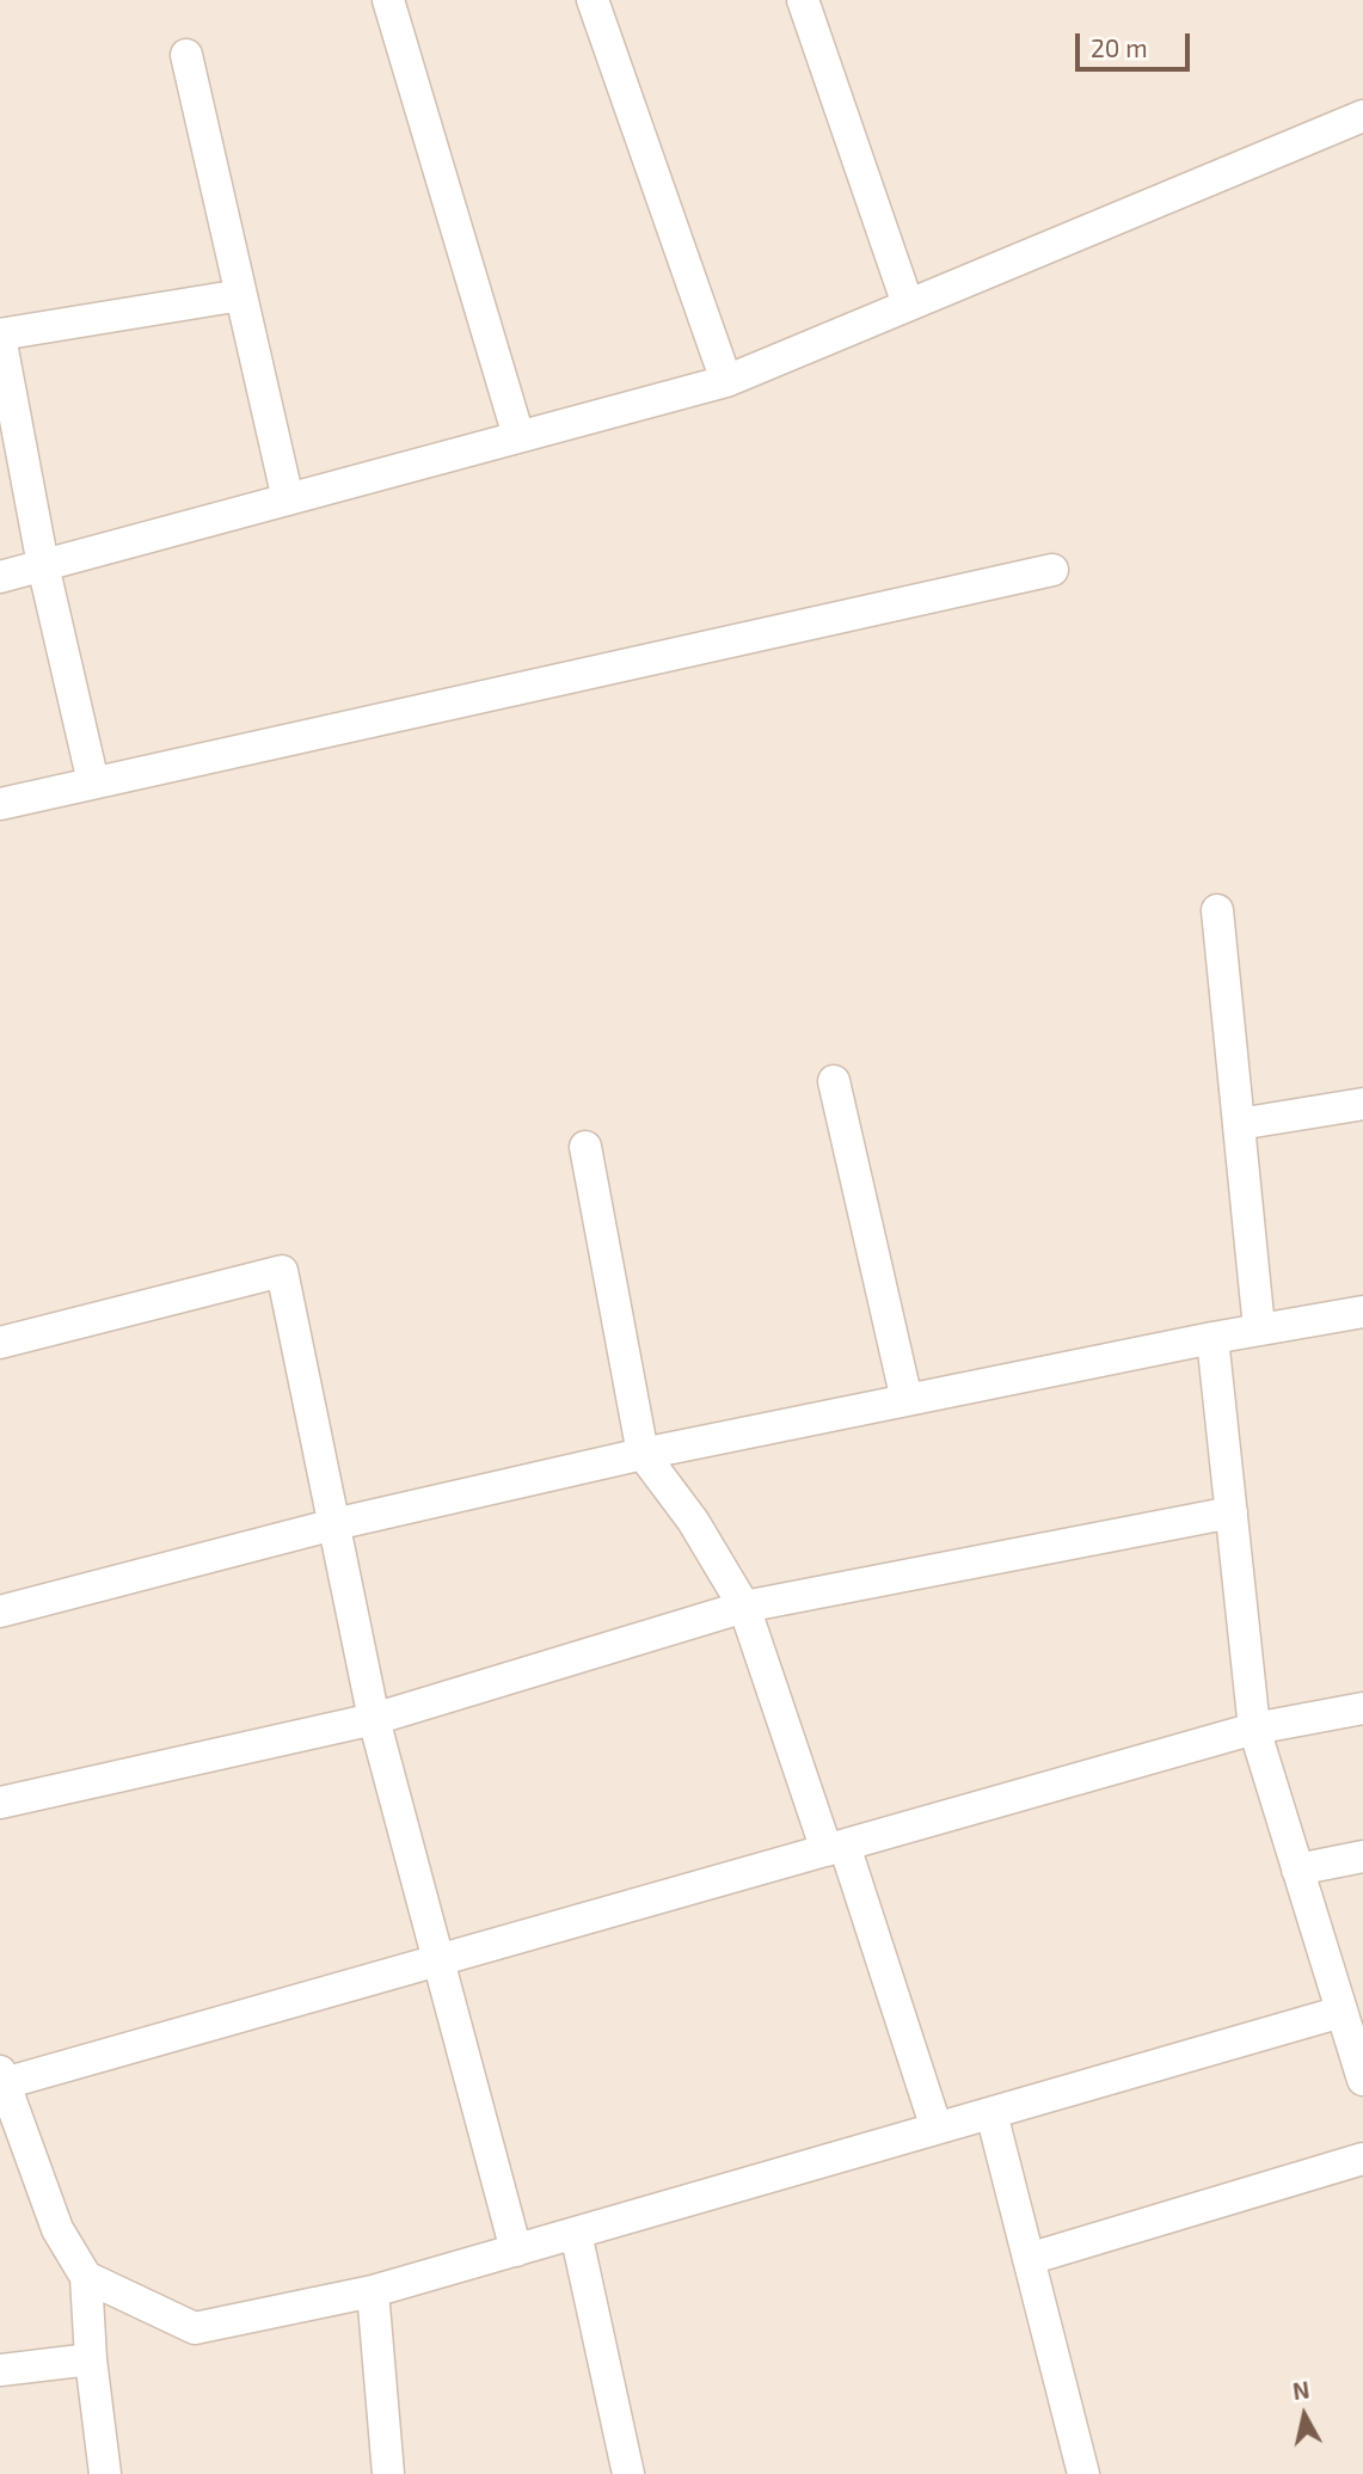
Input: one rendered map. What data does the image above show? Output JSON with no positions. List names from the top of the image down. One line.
{"scale_bar":"20 m","north":"top"}
